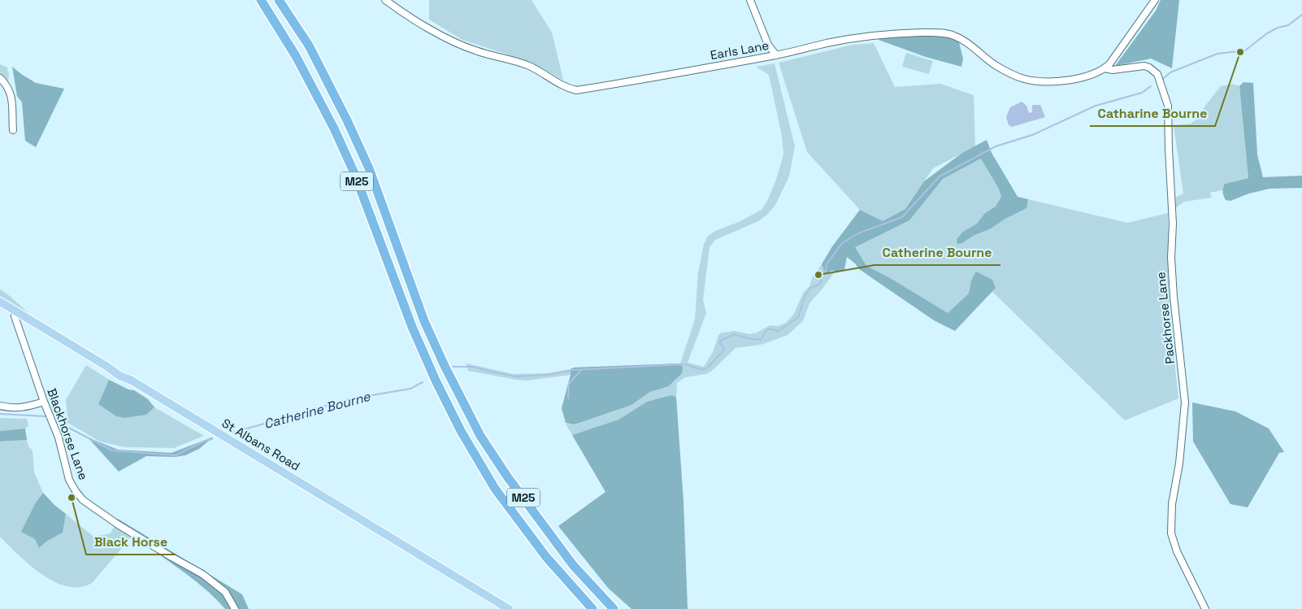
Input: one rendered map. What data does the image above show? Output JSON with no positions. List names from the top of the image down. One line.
{"streets":{"highway":["M25"],"main road":["St Albans Road"],"street":["Earls Lane","Packhorse Lane","Blackhorse Lane"]},"crossings":[["Earls Lane","Packhorse Lane"],["Blackhorse Lane","St Albans Road"]],"water":["Catherine Bourne"],"places":["Catharine Bourne","Catherine Bourne","Black Horse"]}
